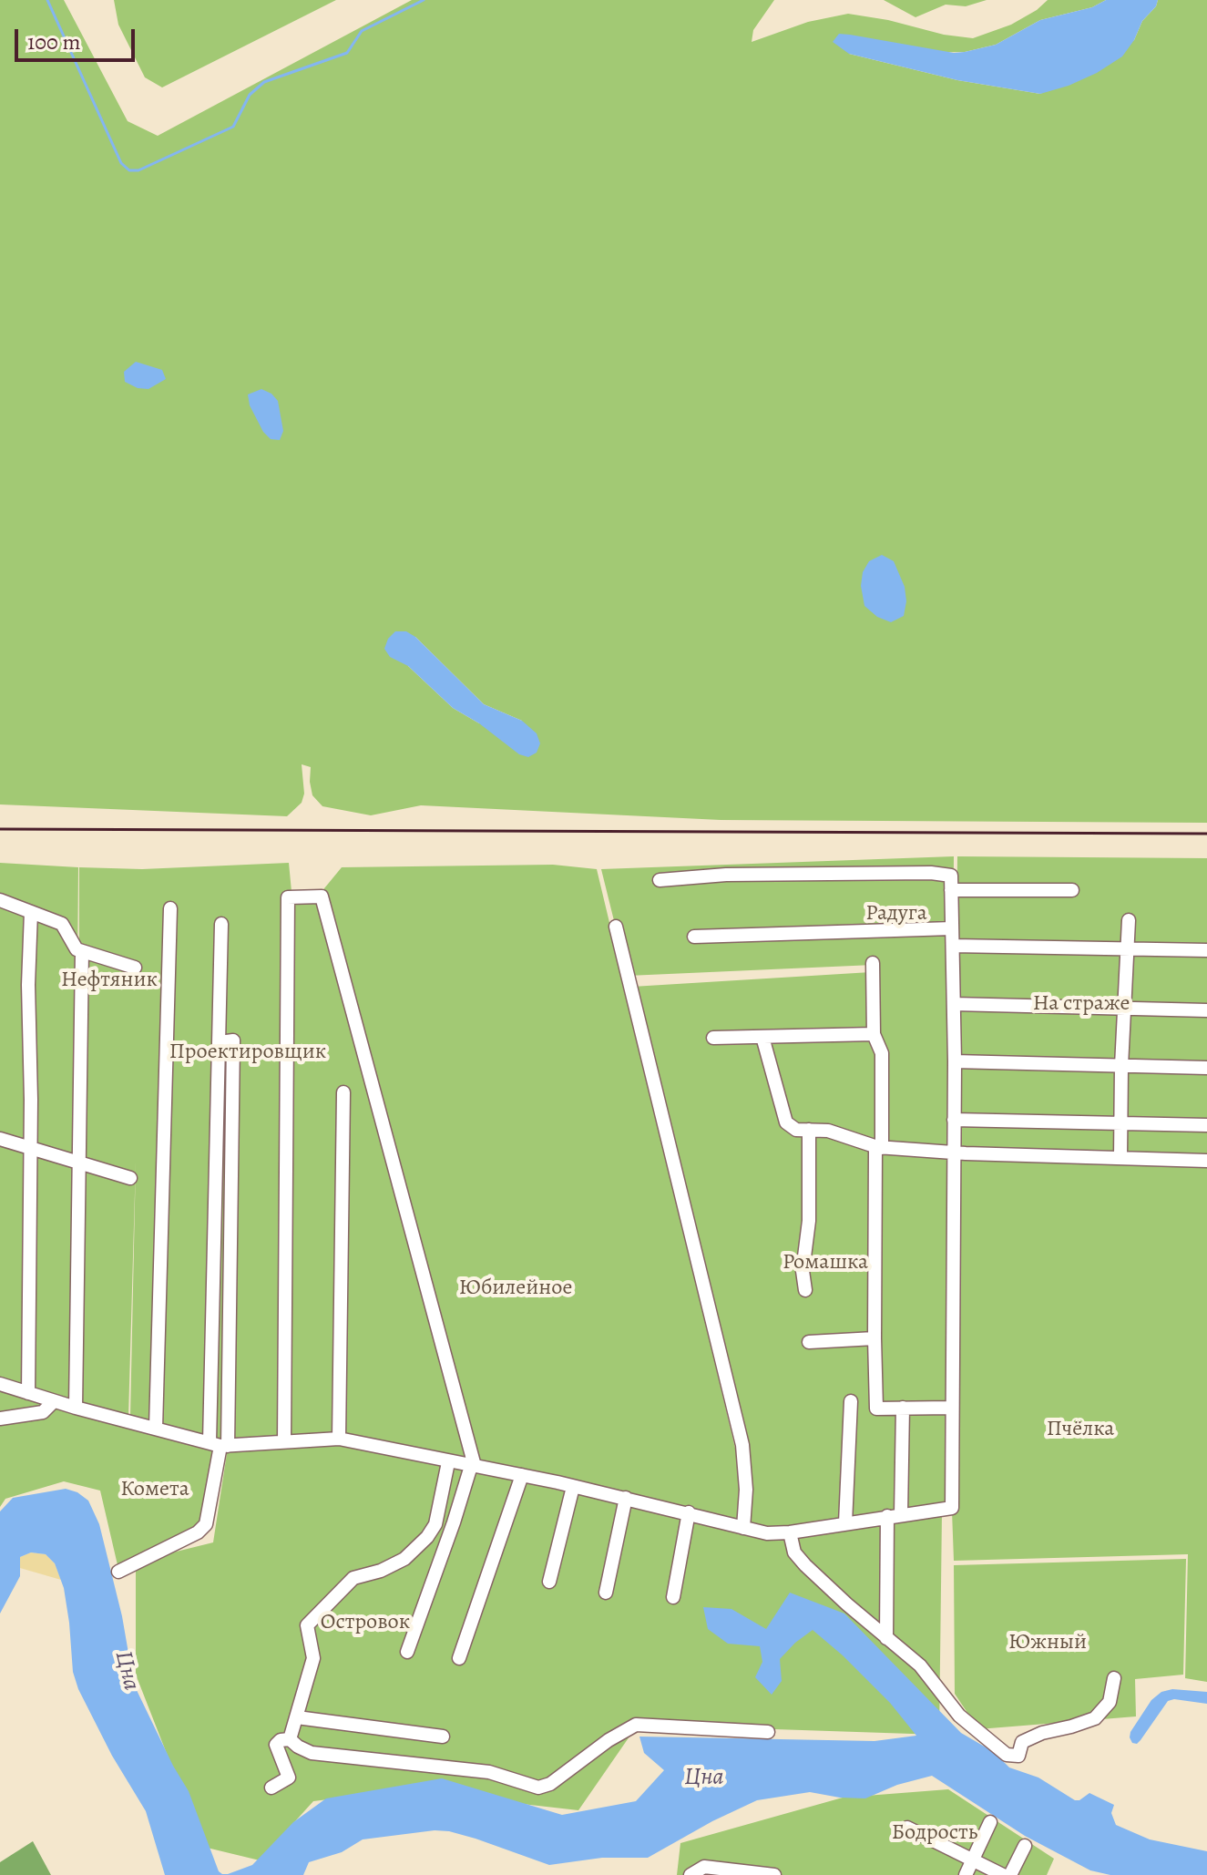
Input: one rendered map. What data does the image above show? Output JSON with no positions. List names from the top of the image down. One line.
{"water":["Цна"],"parks":["Радуга","Нефтяник","На страже","Проектировщик","Ромашка","Юбилейное","Пчёлка","Комета","Островок","Южный","Бодрость"],"scale_bar":"100 m"}
